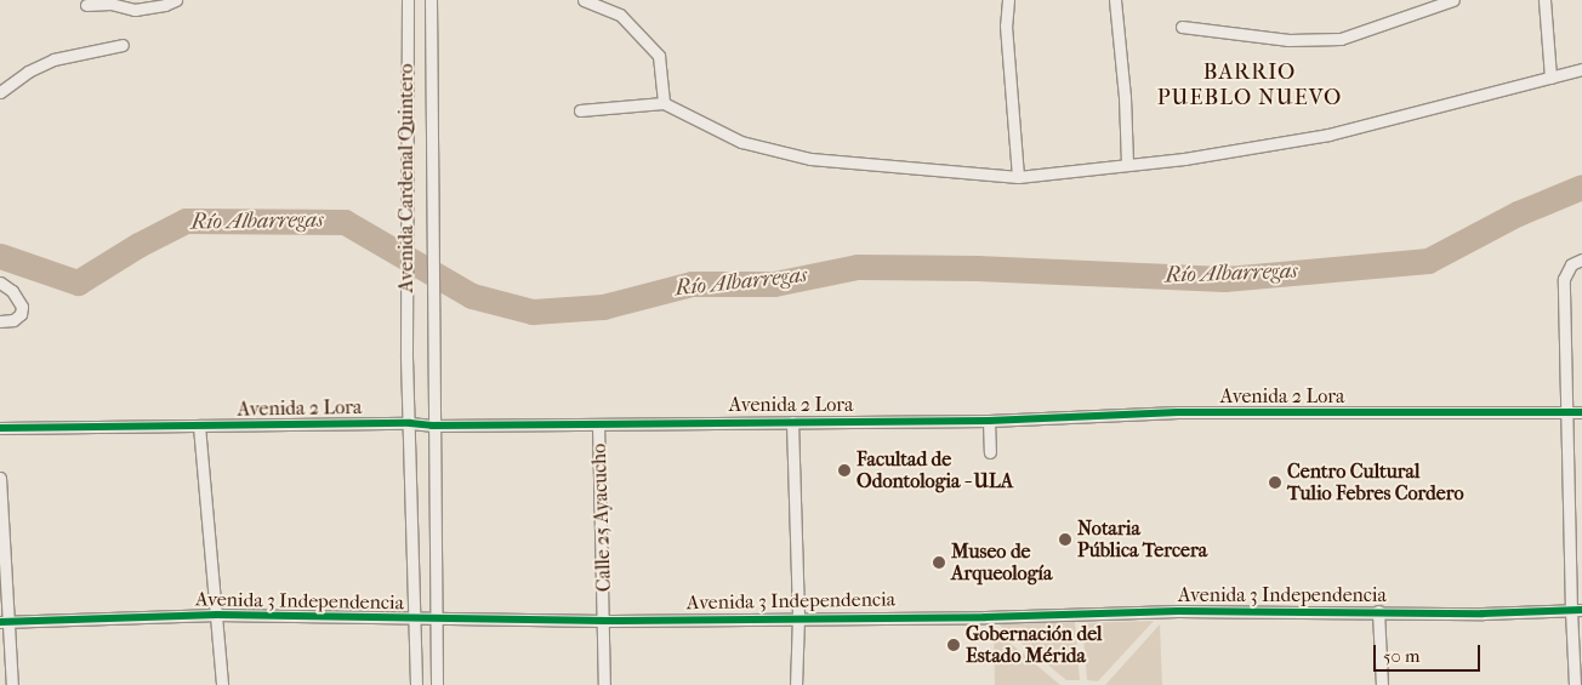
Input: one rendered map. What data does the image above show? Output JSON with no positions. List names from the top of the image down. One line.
{"streets":{"street":["Avenida Cardenal Quintero","Avenida 2 Lora","Calle 25 Ayacucho","Avenida 3 Independencia"]},"crossings":[["Avenida Cardenal Quintero","Avenida 2 Lora"],["Avenida Cardenal Quintero","Avenida 3 Independencia"],["Avenida 2 Lora","Calle 25 Ayacucho"],["Calle 25 Ayacucho","Avenida 3 Independencia"]],"districts":["BARRIO PUEBLO NUEVO"],"water":["Río Albarregas"],"places":["Facultad de Odontologia - ULA","Centro Cultural Tulio Febres Cordero","Notaria Pública Tercera","Museo de Arqueología","Gobernación del Estado Mérida"],"scale_bar":"50 m"}
